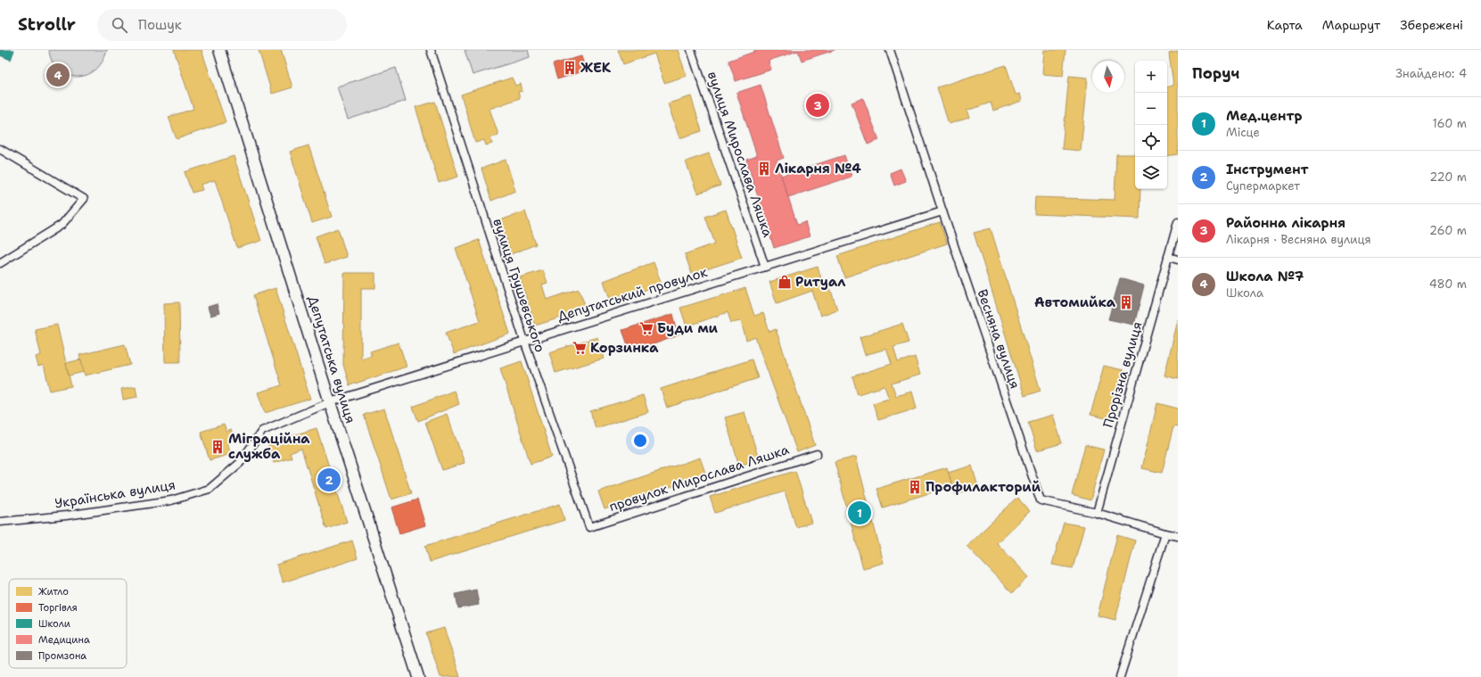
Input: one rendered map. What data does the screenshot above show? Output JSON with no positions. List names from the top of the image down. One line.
{"streets":{"street":["вулиця Мирослава Ляшка","вулиця Грушевського","Депутатський провулок","Весняна вулиця","Депутатська вулиця","Прорізна вулиця","провулок Мирослава Ляшка","Українська вулиця"]},"crossings":[["вулиця Мирослава Ляшка","Депутатський провулок"],["вулиця Грушевського","Депутатський провулок"],["вулиця Грушевського","провулок Мирослава Ляшка"],["Депутатський провулок","Весняна вулиця"],["Депутатський провулок","Депутатська вулиця"],["Депутатський провулок","Українська вулиця"],["Весняна вулиця","Прорізна вулиця"],["Депутатська вулиця","Українська вулиця"]],"places":{"building":["ЖЕК","Лікарня №4","Автомийка","Міграційна служба","Профилакторий"],"shop":["Ритуал"],"supermarket":["Буди ми","Корзинка"]},"legend":["Житло","Торгівля","Школи","Медицина","Промзона"],"north":"bottom","page":{"header":"Strollr","search":"Пошук","nav":["Карта","Маршрут","Збережені"],"heading":["Поруч","Знайдено: 4"],"map_buttons":["+","−"],"pins":["4","3","2","1"],"list":[{"mark":"1","name":"Мед.центр","note":"Місце","value":"160 m"},{"mark":"2","name":"Інструмент","note":"Супермаркет","value":"220 m"},{"mark":"3","name":"Районна лікарня","note":"Лікарня · Весняна вулиця","value":"260 m"},{"mark":"4","name":"Школа №7","note":"Школа","value":"480 m"}]}}
